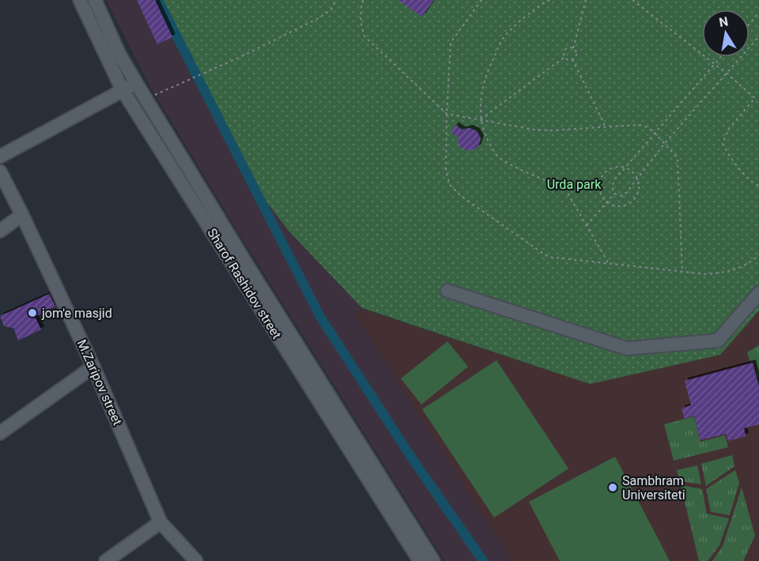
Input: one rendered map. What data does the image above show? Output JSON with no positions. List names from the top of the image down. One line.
{"streets":{"street":["Sharof Rashidov street","M.Zaripov street"]},"parks":["Urda park"],"places":["jom'e masjid","Sambhram Universiteti"],"north":"top"}
